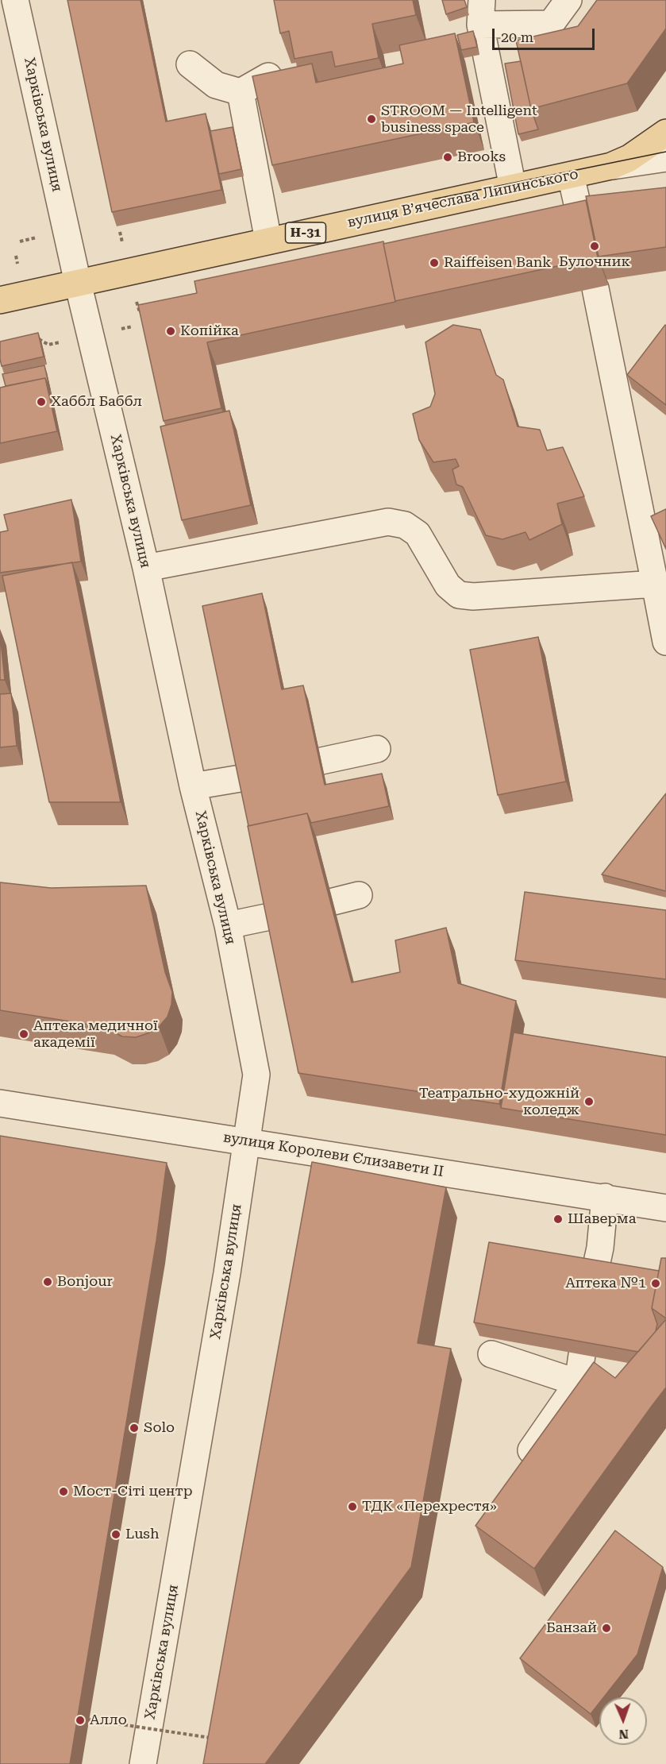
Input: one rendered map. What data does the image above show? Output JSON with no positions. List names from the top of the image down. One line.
{"streets":{"main road":["вулиця Вʼячеслава Липинського","Н-31"],"street":["Харківська вулиця","вулиця Королеви Єлизавети ІІ"]},"crossings":[["Харківська вулиця","вулиця Вʼячеслава Липинського"],["Харківська вулиця","вулиця Королеви Єлизавети ІІ"]],"places":["STROOM — Intelligent business space","Brooks","Булочник","Raiffeisen Bank","Копійка","Хаббл Баббл","Аптека медичної академії","Театрально-художній коледж","Шаверма","Bonjour","Аптека №1","Solo","Мост-Сіті центр","ТДК «Перехрестя»","Lush","Банзай","Алло"],"scale_bar":"20 m","north":"bottom"}
